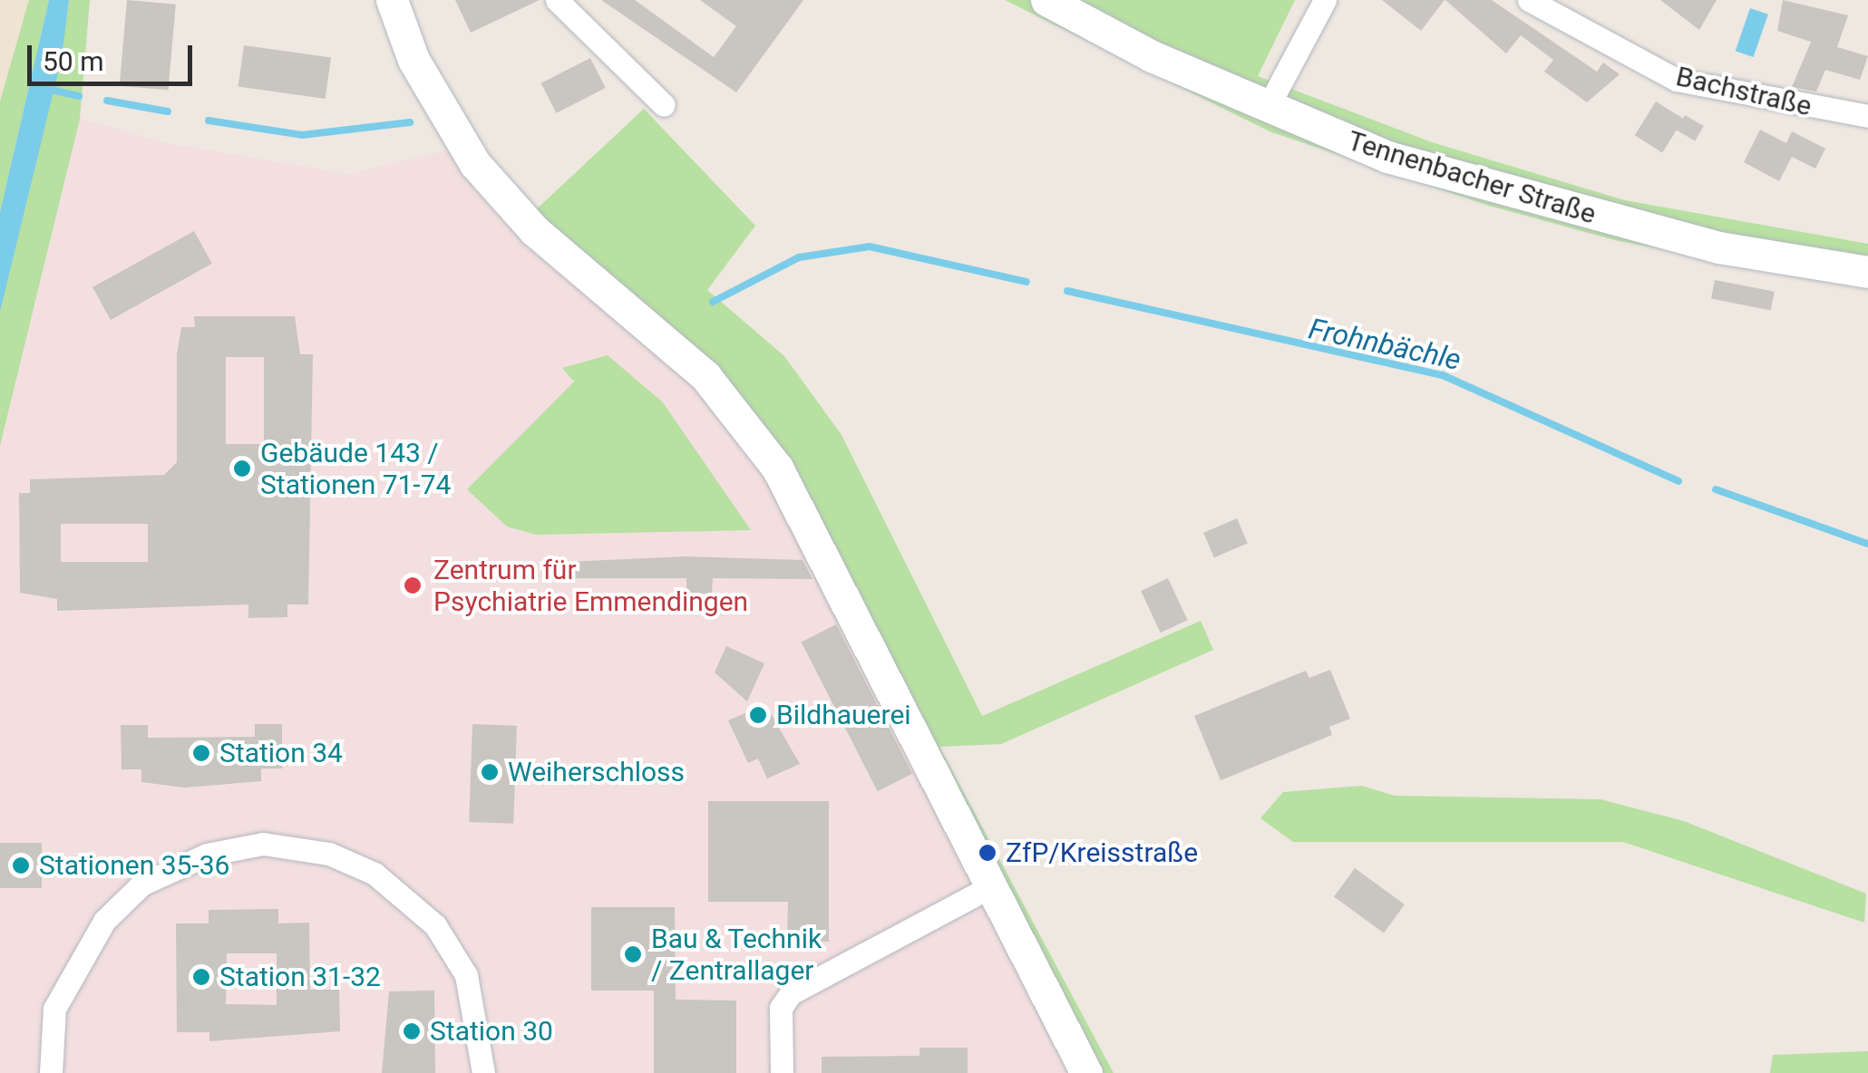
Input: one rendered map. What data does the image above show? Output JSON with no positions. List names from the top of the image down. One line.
{"streets":{"street":["Bachstraße","Tennenbacher Straße"]},"water":["Frohnbächle"],"places":["Gebäude 143 / Stationen 71-74","Zentrum für Psychiatrie Emmendingen","Bildhauerei","Station 34","Weiherschloss","ZfP/Kreisstraße","Stationen 35-36","Bau & Technik / Zentrallager","Station 31-32","Station 30"],"scale_bar":"50 m"}
